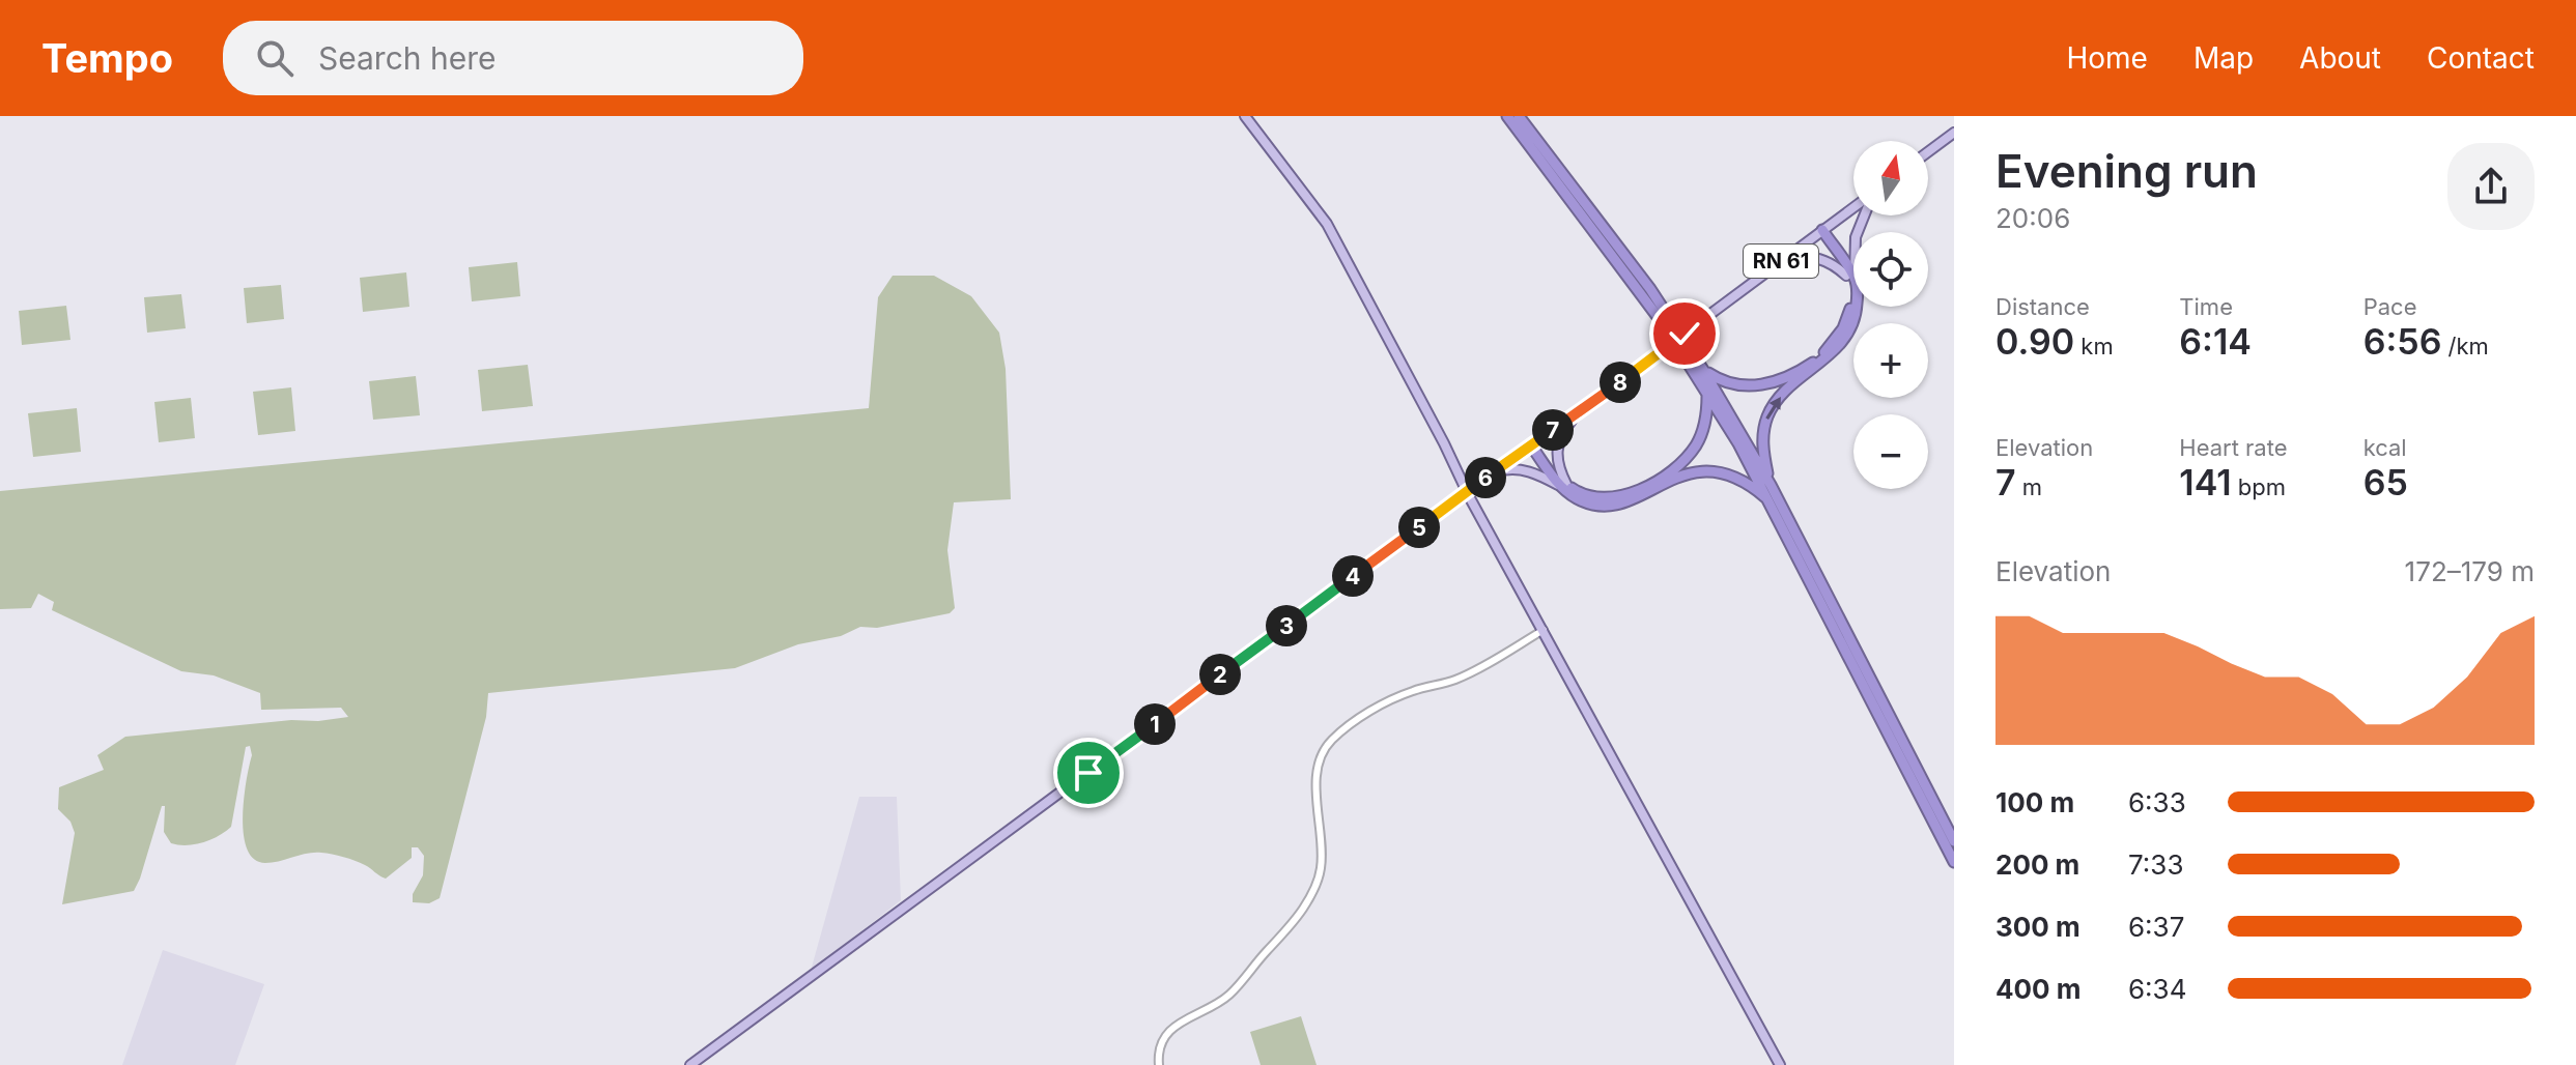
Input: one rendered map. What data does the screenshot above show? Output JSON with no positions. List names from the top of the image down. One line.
{"streets":{"main road":["RN 61"]},"north":"top","page":{"header":"Tempo","search":"Search here","nav":["Home","Map","About","Contact"],"heading":["Evening run","20:06"],"map_buttons":["+","−"],"stats":[["Distance","0.90 km"],["Time","6:14"],["Pace","6:56 /km"],["Elevation","7 m"],["Heart rate","141 bpm"],["kcal","65"]],"pins":["8","7","6","5","4","3","2","1"],"chart":["Elevation","172–179 m"],"list":[{"name":"100 m","note":"6:33"},{"name":"200 m","note":"7:33"},{"name":"300 m","note":"6:37"},{"name":"400 m","note":"6:34"}]}}
